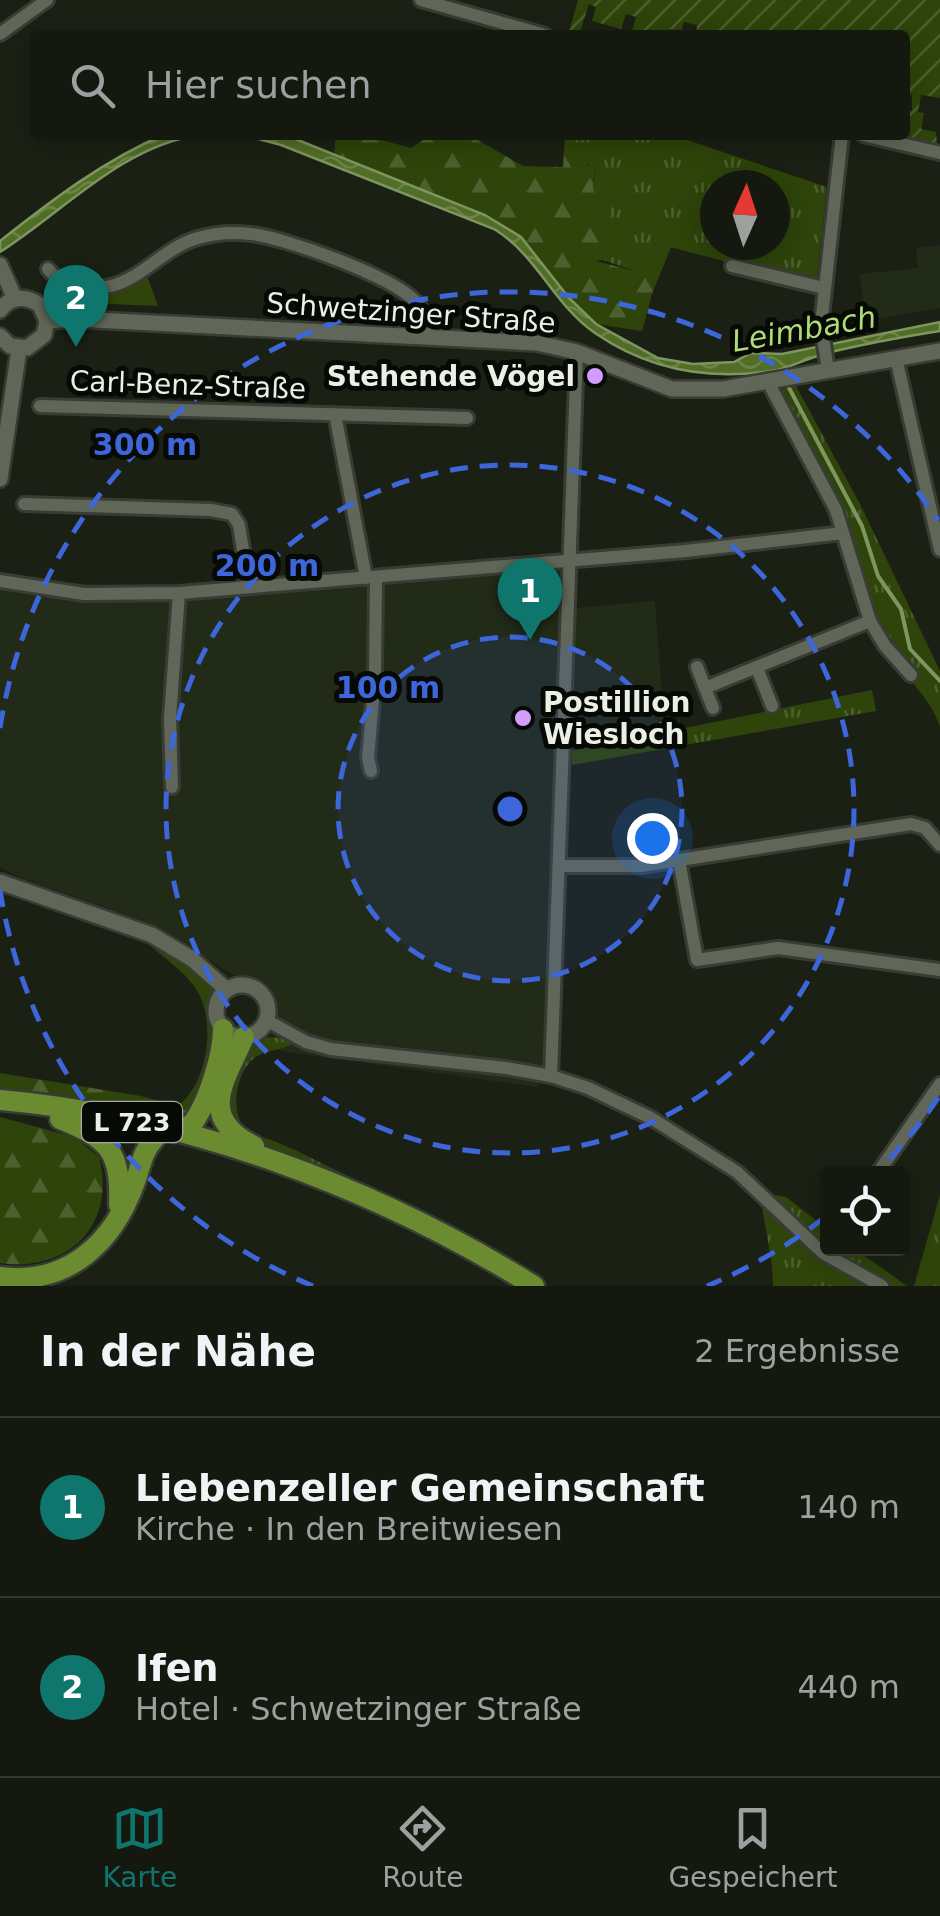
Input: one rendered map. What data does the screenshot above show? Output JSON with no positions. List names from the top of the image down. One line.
{"streets":{"main road":["L 723"],"street":["Schwetzinger Straße","Carl-Benz-Straße"]},"water":["Leimbach"],"places":["Stehende Vögel","Postillion Wiesloch"],"north":"top","page":{"search":"Hier suchen","pins":["2","1"],"heading":["In der Nähe","2 Ergebnisse"],"list":[{"mark":"1","name":"Liebenzeller Gemeinschaft","note":"Kirche · In den Breitwiesen","value":"140 m"},{"mark":"2","name":"Ifen","note":"Hotel · Schwetzinger Straße","value":"440 m"}],"nav":["Karte","Route","Gespeichert"]},"rings":["300 m","200 m","100 m"]}
